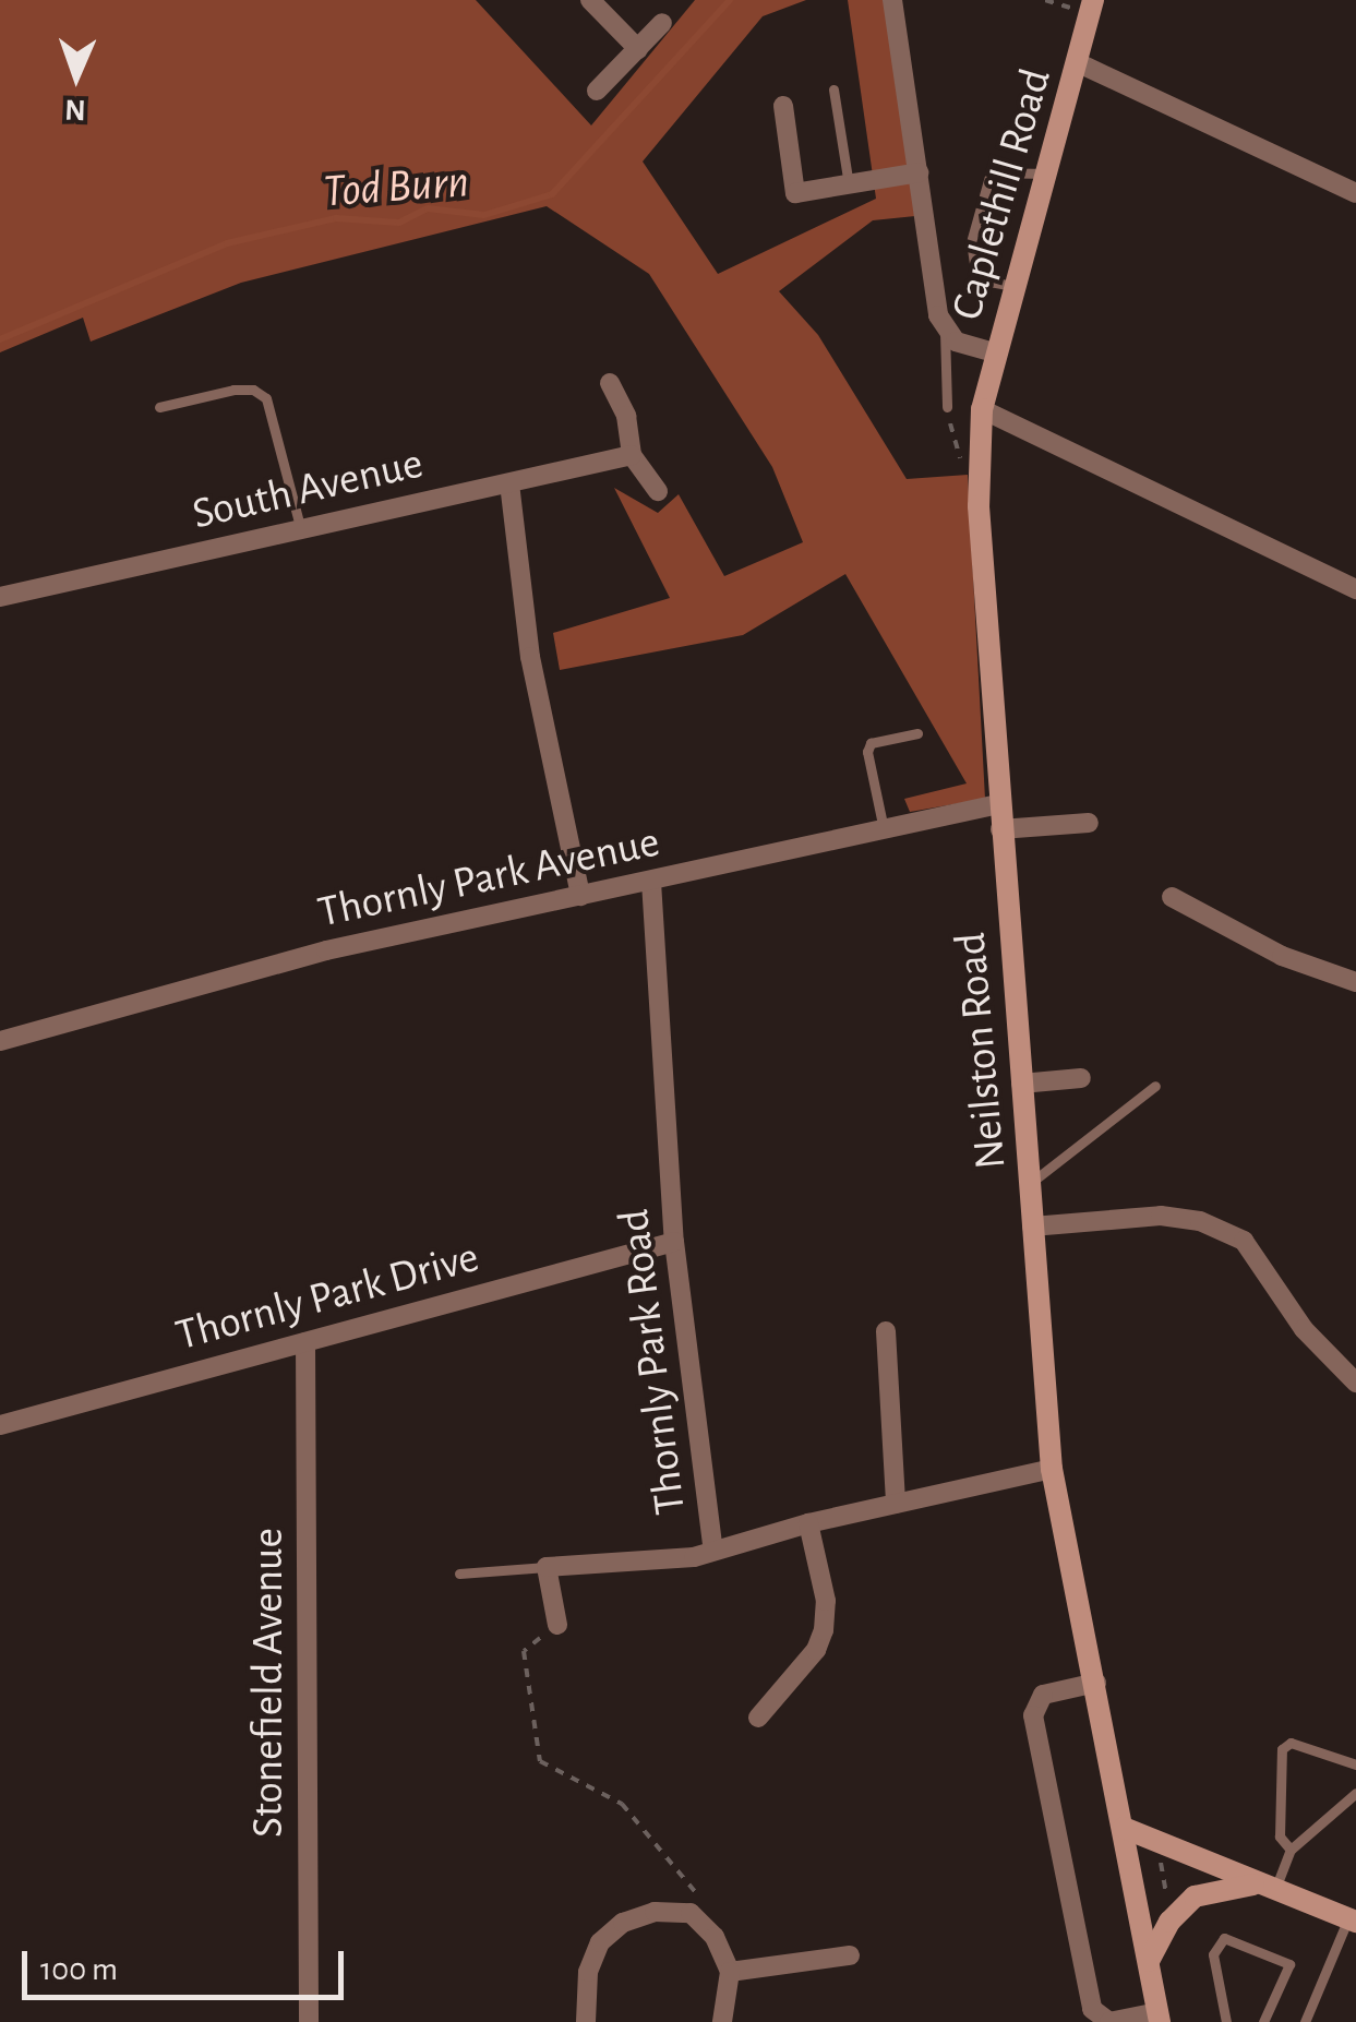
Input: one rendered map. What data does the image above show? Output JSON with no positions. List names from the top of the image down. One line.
{"streets":{"main road":["Caplethill Road","Neilston Road"],"street":["South Avenue","Thornly Park Avenue","Thornly Park Drive","Thornly Park Road","Stonefield Avenue"]},"crossings":[["Caplethill Road","Neilston Road"],["Thornly Park Avenue","Neilston Road"],["Thornly Park Avenue","Thornly Park Road"],["Neilston Road","Thornly Park Road"],["Thornly Park Drive","Thornly Park Road"],["Thornly Park Drive","Stonefield Avenue"]],"water":["Tod Burn"],"scale_bar":"100 m","north":"bottom"}
